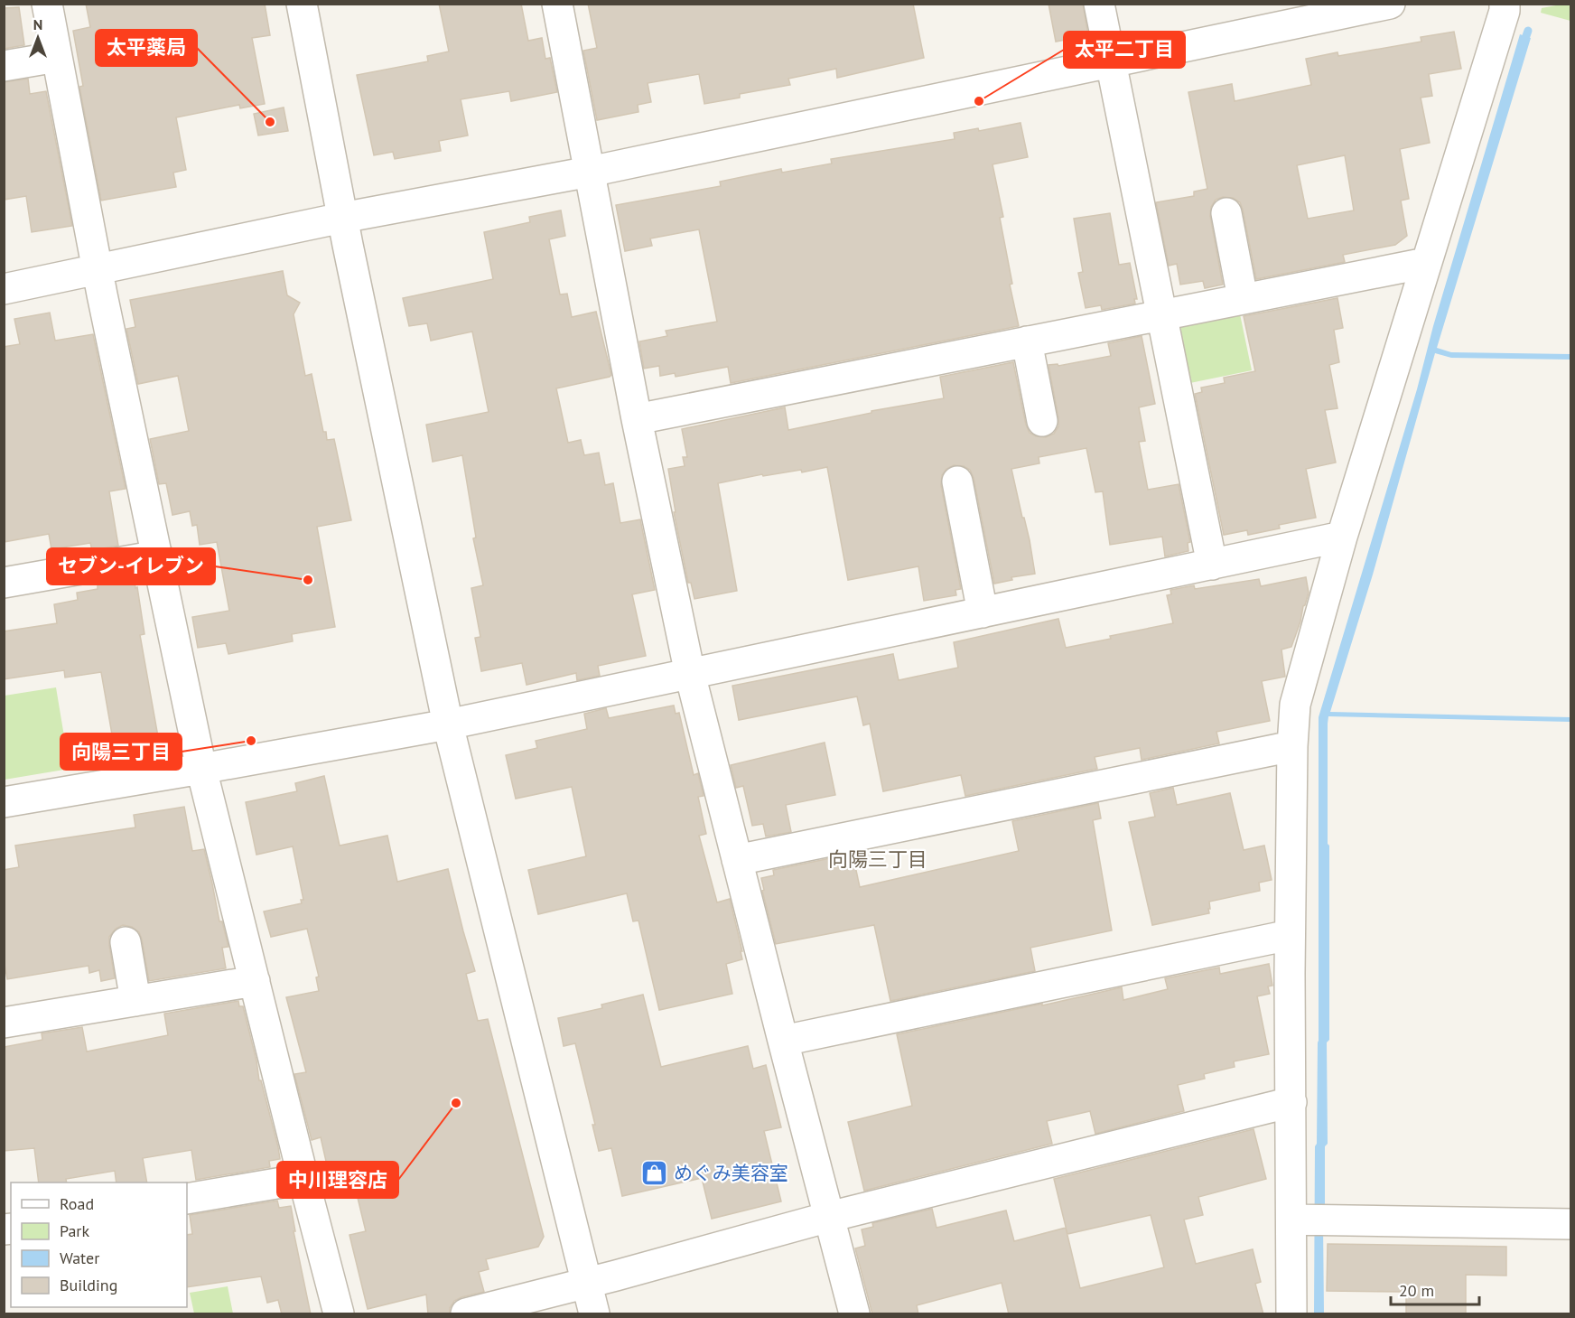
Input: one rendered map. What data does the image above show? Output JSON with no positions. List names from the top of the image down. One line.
{"districts":["向陽三丁目"],"places":{"other":["太平二丁目","太平薬局","セブン-イレブン","向陽三丁目","中川理容店"],"shop":["めぐみ美容室"]},"legend":["Road","Park","Water","Building"],"scale_bar":"20 m","north":"top"}
